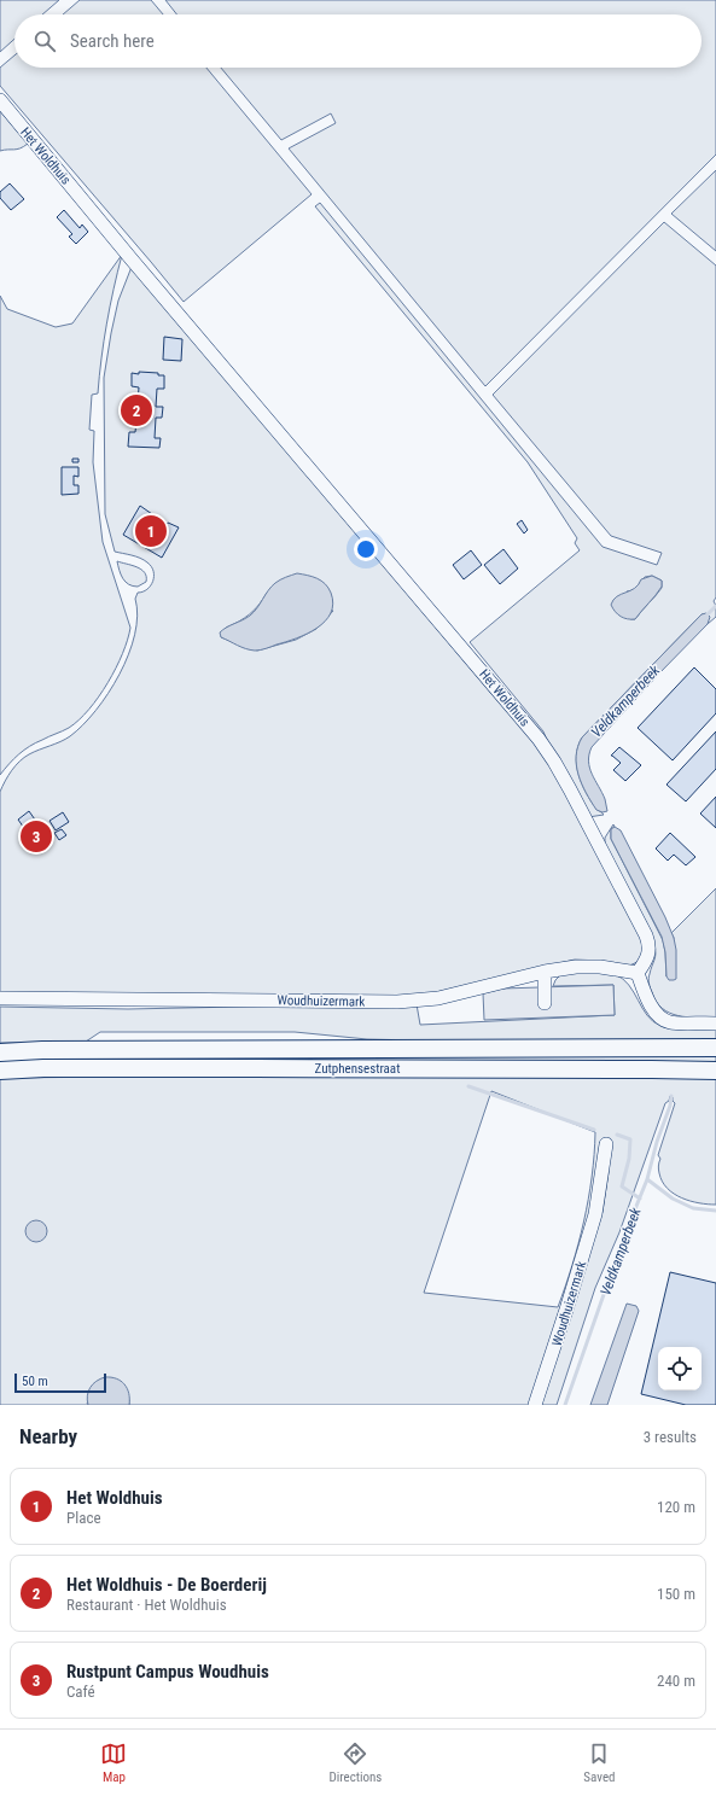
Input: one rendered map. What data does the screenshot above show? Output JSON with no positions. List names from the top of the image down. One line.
{"streets":{"main road":["Zutphensestraat"],"street":["Het Woldhuis","Woudhuizermark"]},"crossings":[["Het Woldhuis","Woudhuizermark"]],"water":["Veldkamperbeek"],"scale_bar":"50 m","page":{"search":"Search here","pins":["2","1","3"],"scale":"50 m","heading":["Nearby","3 results"],"list":[{"mark":"1","name":"Het Woldhuis","note":"Place","value":"120 m"},{"mark":"2","name":"Het Woldhuis - De Boerderij","note":"Restaurant · Het Woldhuis","value":"150 m"},{"mark":"3","name":"Rustpunt Campus Woudhuis","note":"Café","value":"240 m"}],"nav":["Map","Directions","Saved"]}}
